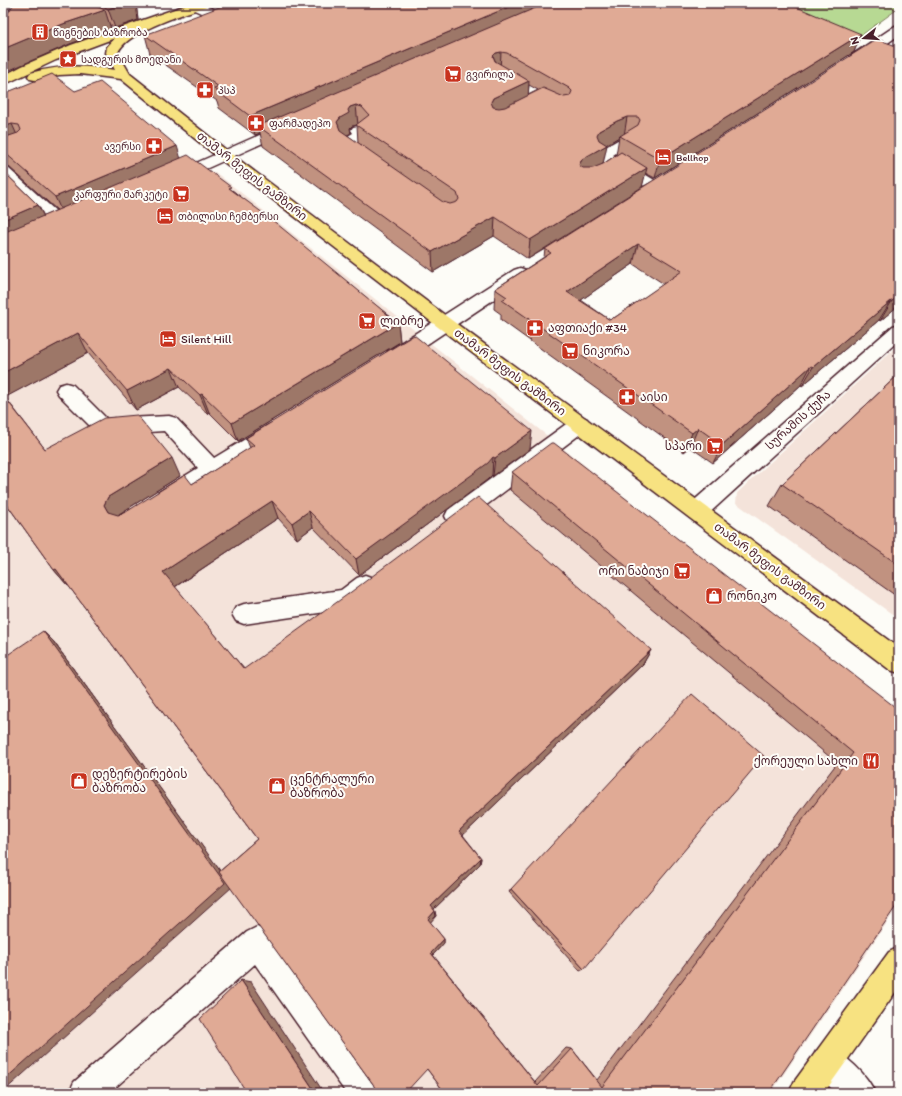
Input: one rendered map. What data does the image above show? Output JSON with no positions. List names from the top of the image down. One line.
{"streets":{"main road":["თამარ მეფის გამზირი"],"street":["სურამის ქუჩა"]},"crossings":[["თამარ მეფის გამზირი","სურამის ქუჩა"]],"places":{"building":["წიგნების ბაზრობა"],"place":["სადგურის მოედანი"],"supermarket":["გვირილა","კარფური მარკეტი","ლიბრე","ნიკორა","სპარი","ორი ნაბიჯი"],"pharmacy":["პსპ","ფარმადეპო","ავერსი","აფთიაქი #34","აისი"],"hotel":["Bellhop","თბილისი ჩემბერსი","Silent Hill"],"shop":["რონიკო","დეზერტირების ბაზრობა","ცენტრალური ბაზრობა"],"restaurant":["ქორეული სახლი"]},"north":"left"}
